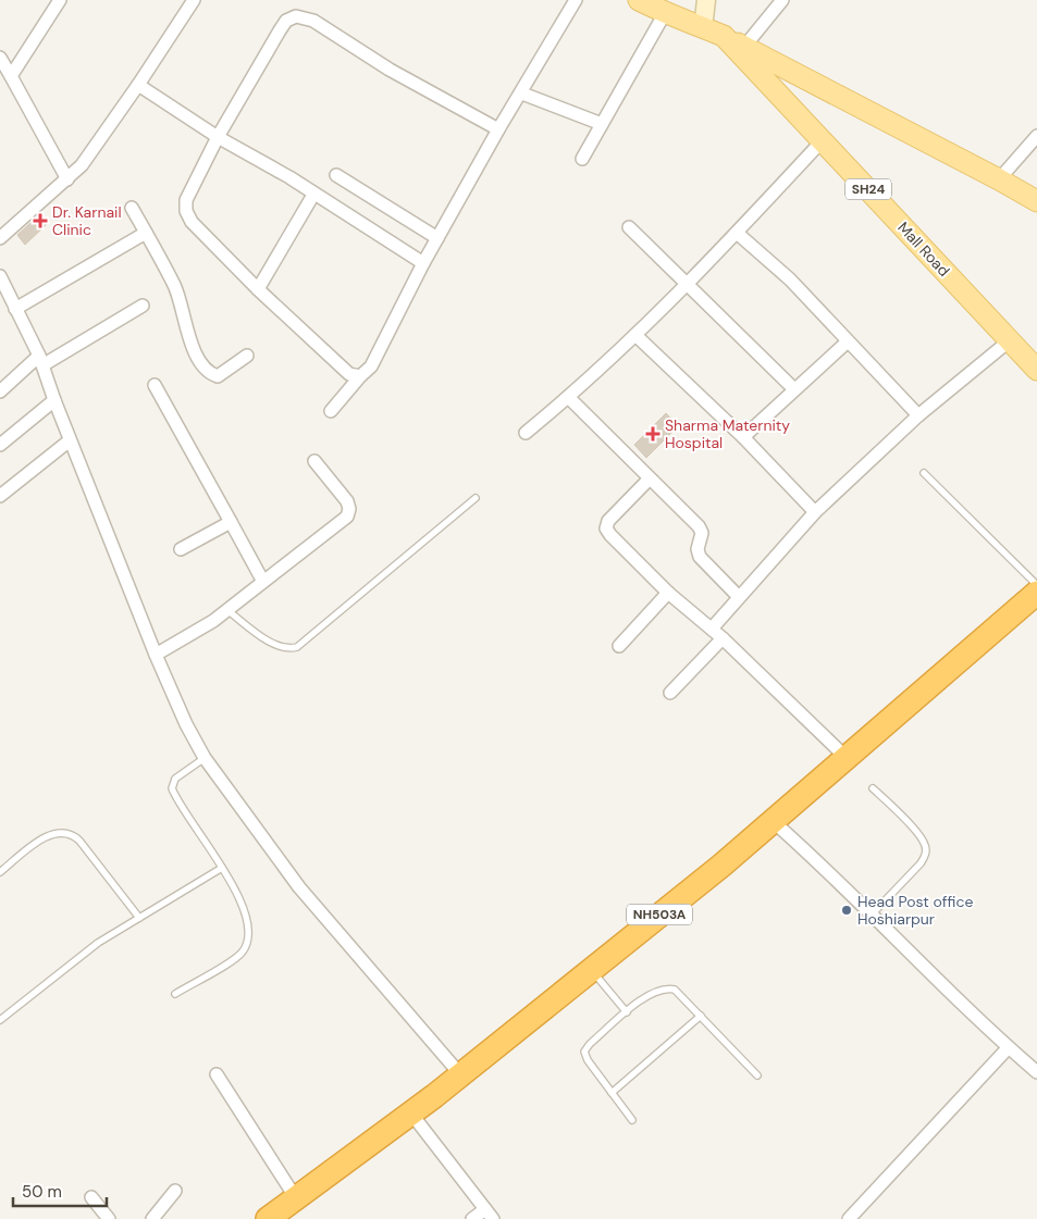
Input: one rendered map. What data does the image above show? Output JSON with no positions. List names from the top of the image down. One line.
{"streets":{"highway":["NH503A"],"main road":["SH24","Mall Road"]},"places":{"health":["Dr. Karnail Clinic","Sharma Maternity Hospital"],"other":["Head Post office Hoshiarpur"]},"scale_bar":"50 m"}
